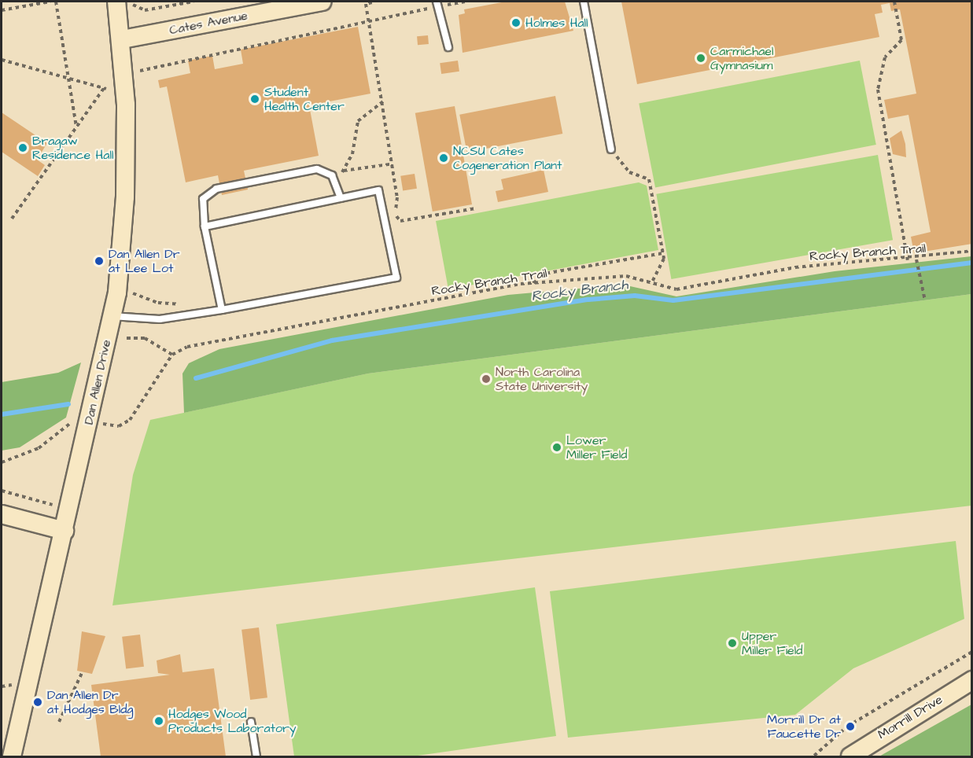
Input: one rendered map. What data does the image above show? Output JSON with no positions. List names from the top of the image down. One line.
{"streets":{"street":["Cates Avenue","Dan Allen Drive","Morrill Drive"],"path":["Rocky Branch Trail"]},"crossings":[["Cates Avenue","Dan Allen Drive"]],"water":["Rocky Branch"],"places":["Holmes Hall","Carmichael Gymnasium","Student Health Center","Bragaw Residence Hall","NCSU Cates Cogeneration Plant","Dan Allen Dr at Lee Lot","North Carolina State University","Lower Miller Field","Upper Miller Field","Dan Allen Dr at Hodges Bldg","Hodges Wood Products Laboratory","Morrill Dr at Faucette Dr"]}
